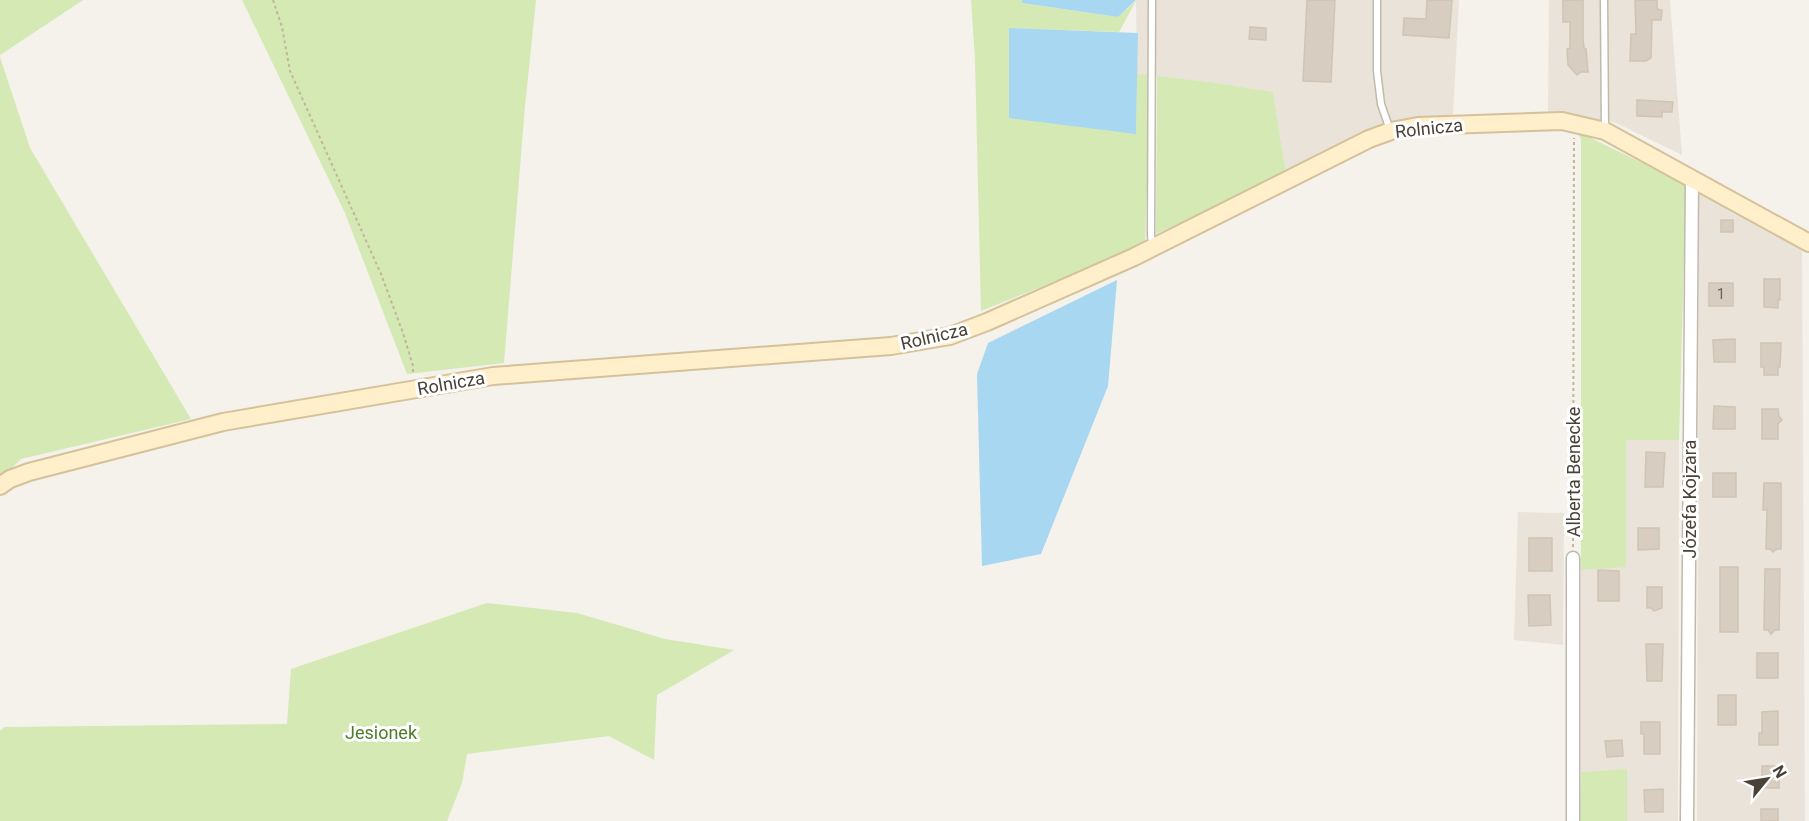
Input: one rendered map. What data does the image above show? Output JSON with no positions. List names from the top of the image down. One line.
{"streets":{"street":["Rolnicza","Alberta Benecke","Józefa Kojzara"]},"crossings":[["Rolnicza","Alberta Benecke"],["Rolnicza","Józefa Kojzara"]],"parks":["Jesionek"],"house_numbers":["1"],"north":"top right"}
